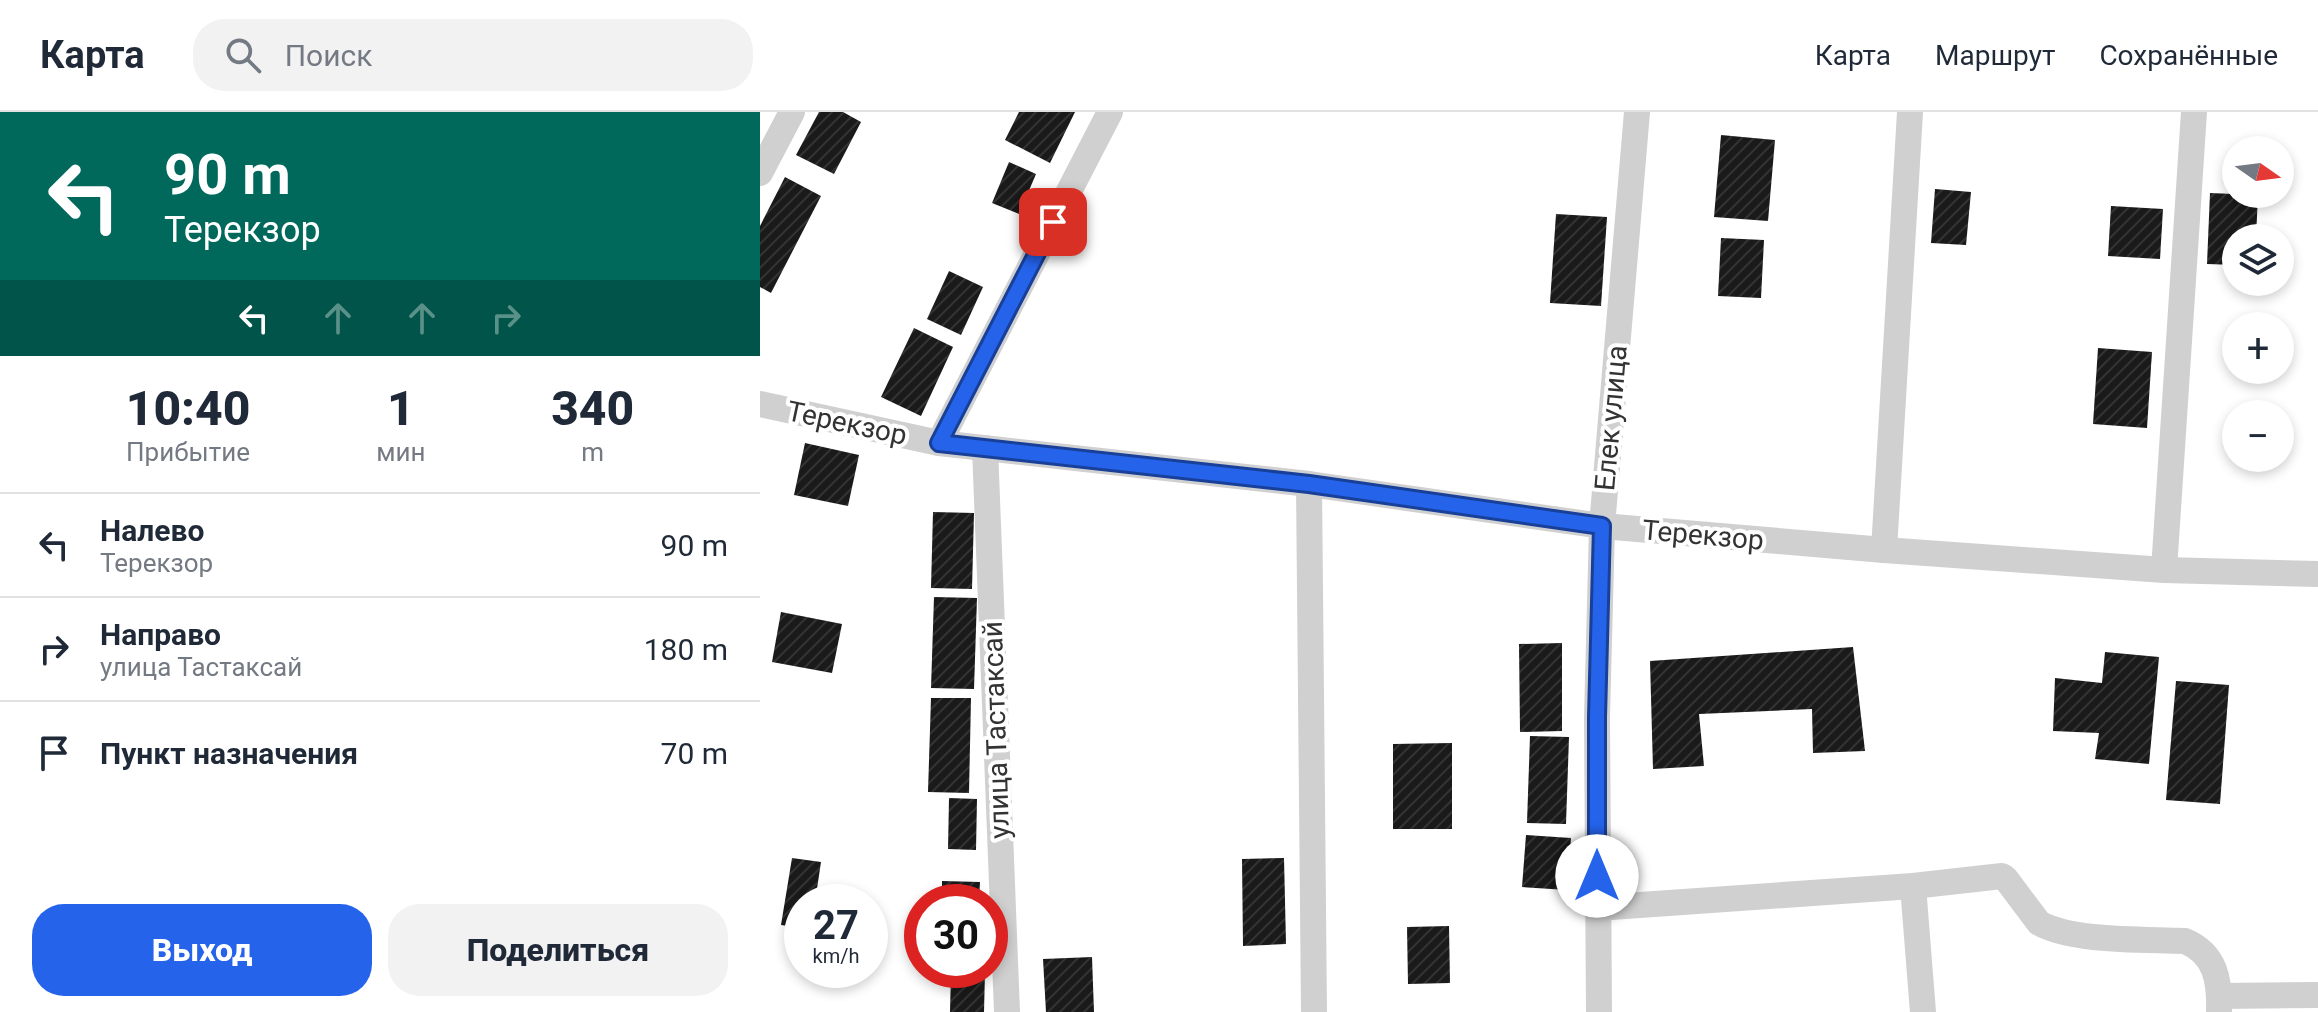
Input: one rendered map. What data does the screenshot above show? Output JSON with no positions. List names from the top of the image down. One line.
{"streets":{"street":["Елек улица","Терекзор","улица Тастаксай"]},"crossings":[["Елек улица","Терекзор"],["Терекзор","улица Тастаксай"]],"north":"right","page":{"header":"Карта","search":"Поиск","nav":["Карта","Маршрут","Сохранённые"],"turn":["90 m","Терекзор"],"map_buttons":["+","−"],"eta":["10:40","Прибытие","1","мин","340","m"],"list":[{"name":"Налево","note":"Терекзор","value":"90 m"},{"name":"Направо","note":"улица Тастаксай","value":"180 m"},{"name":"Пункт назначения","value":"70 m"}],"speed":"27 km/h","limit":"30","buttons":["Выход","Поделиться"]}}
